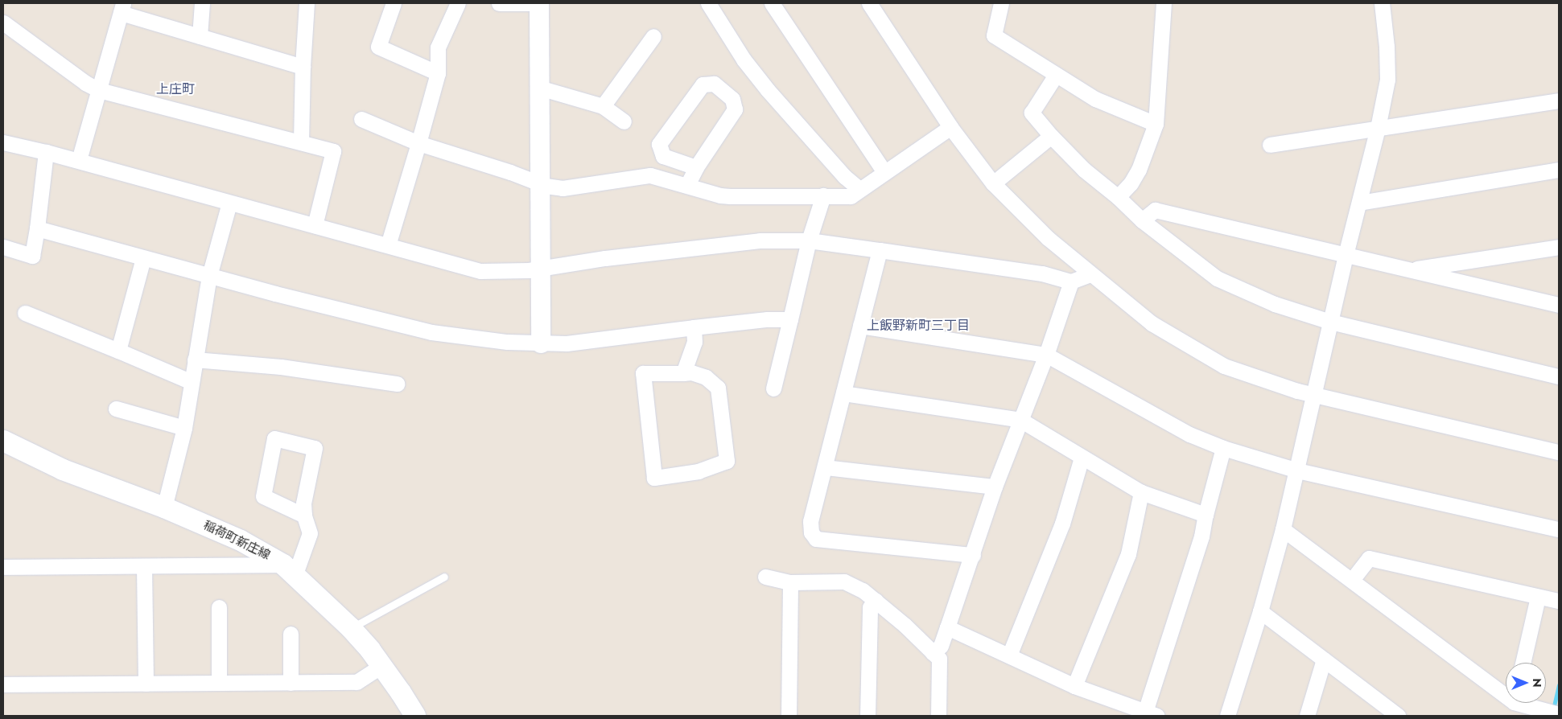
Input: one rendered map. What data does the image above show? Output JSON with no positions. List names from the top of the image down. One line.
{"streets":{"main road":["稲荷町新庄線"]},"districts":["上庄町","上飯野新町三丁目"],"north":"right"}
